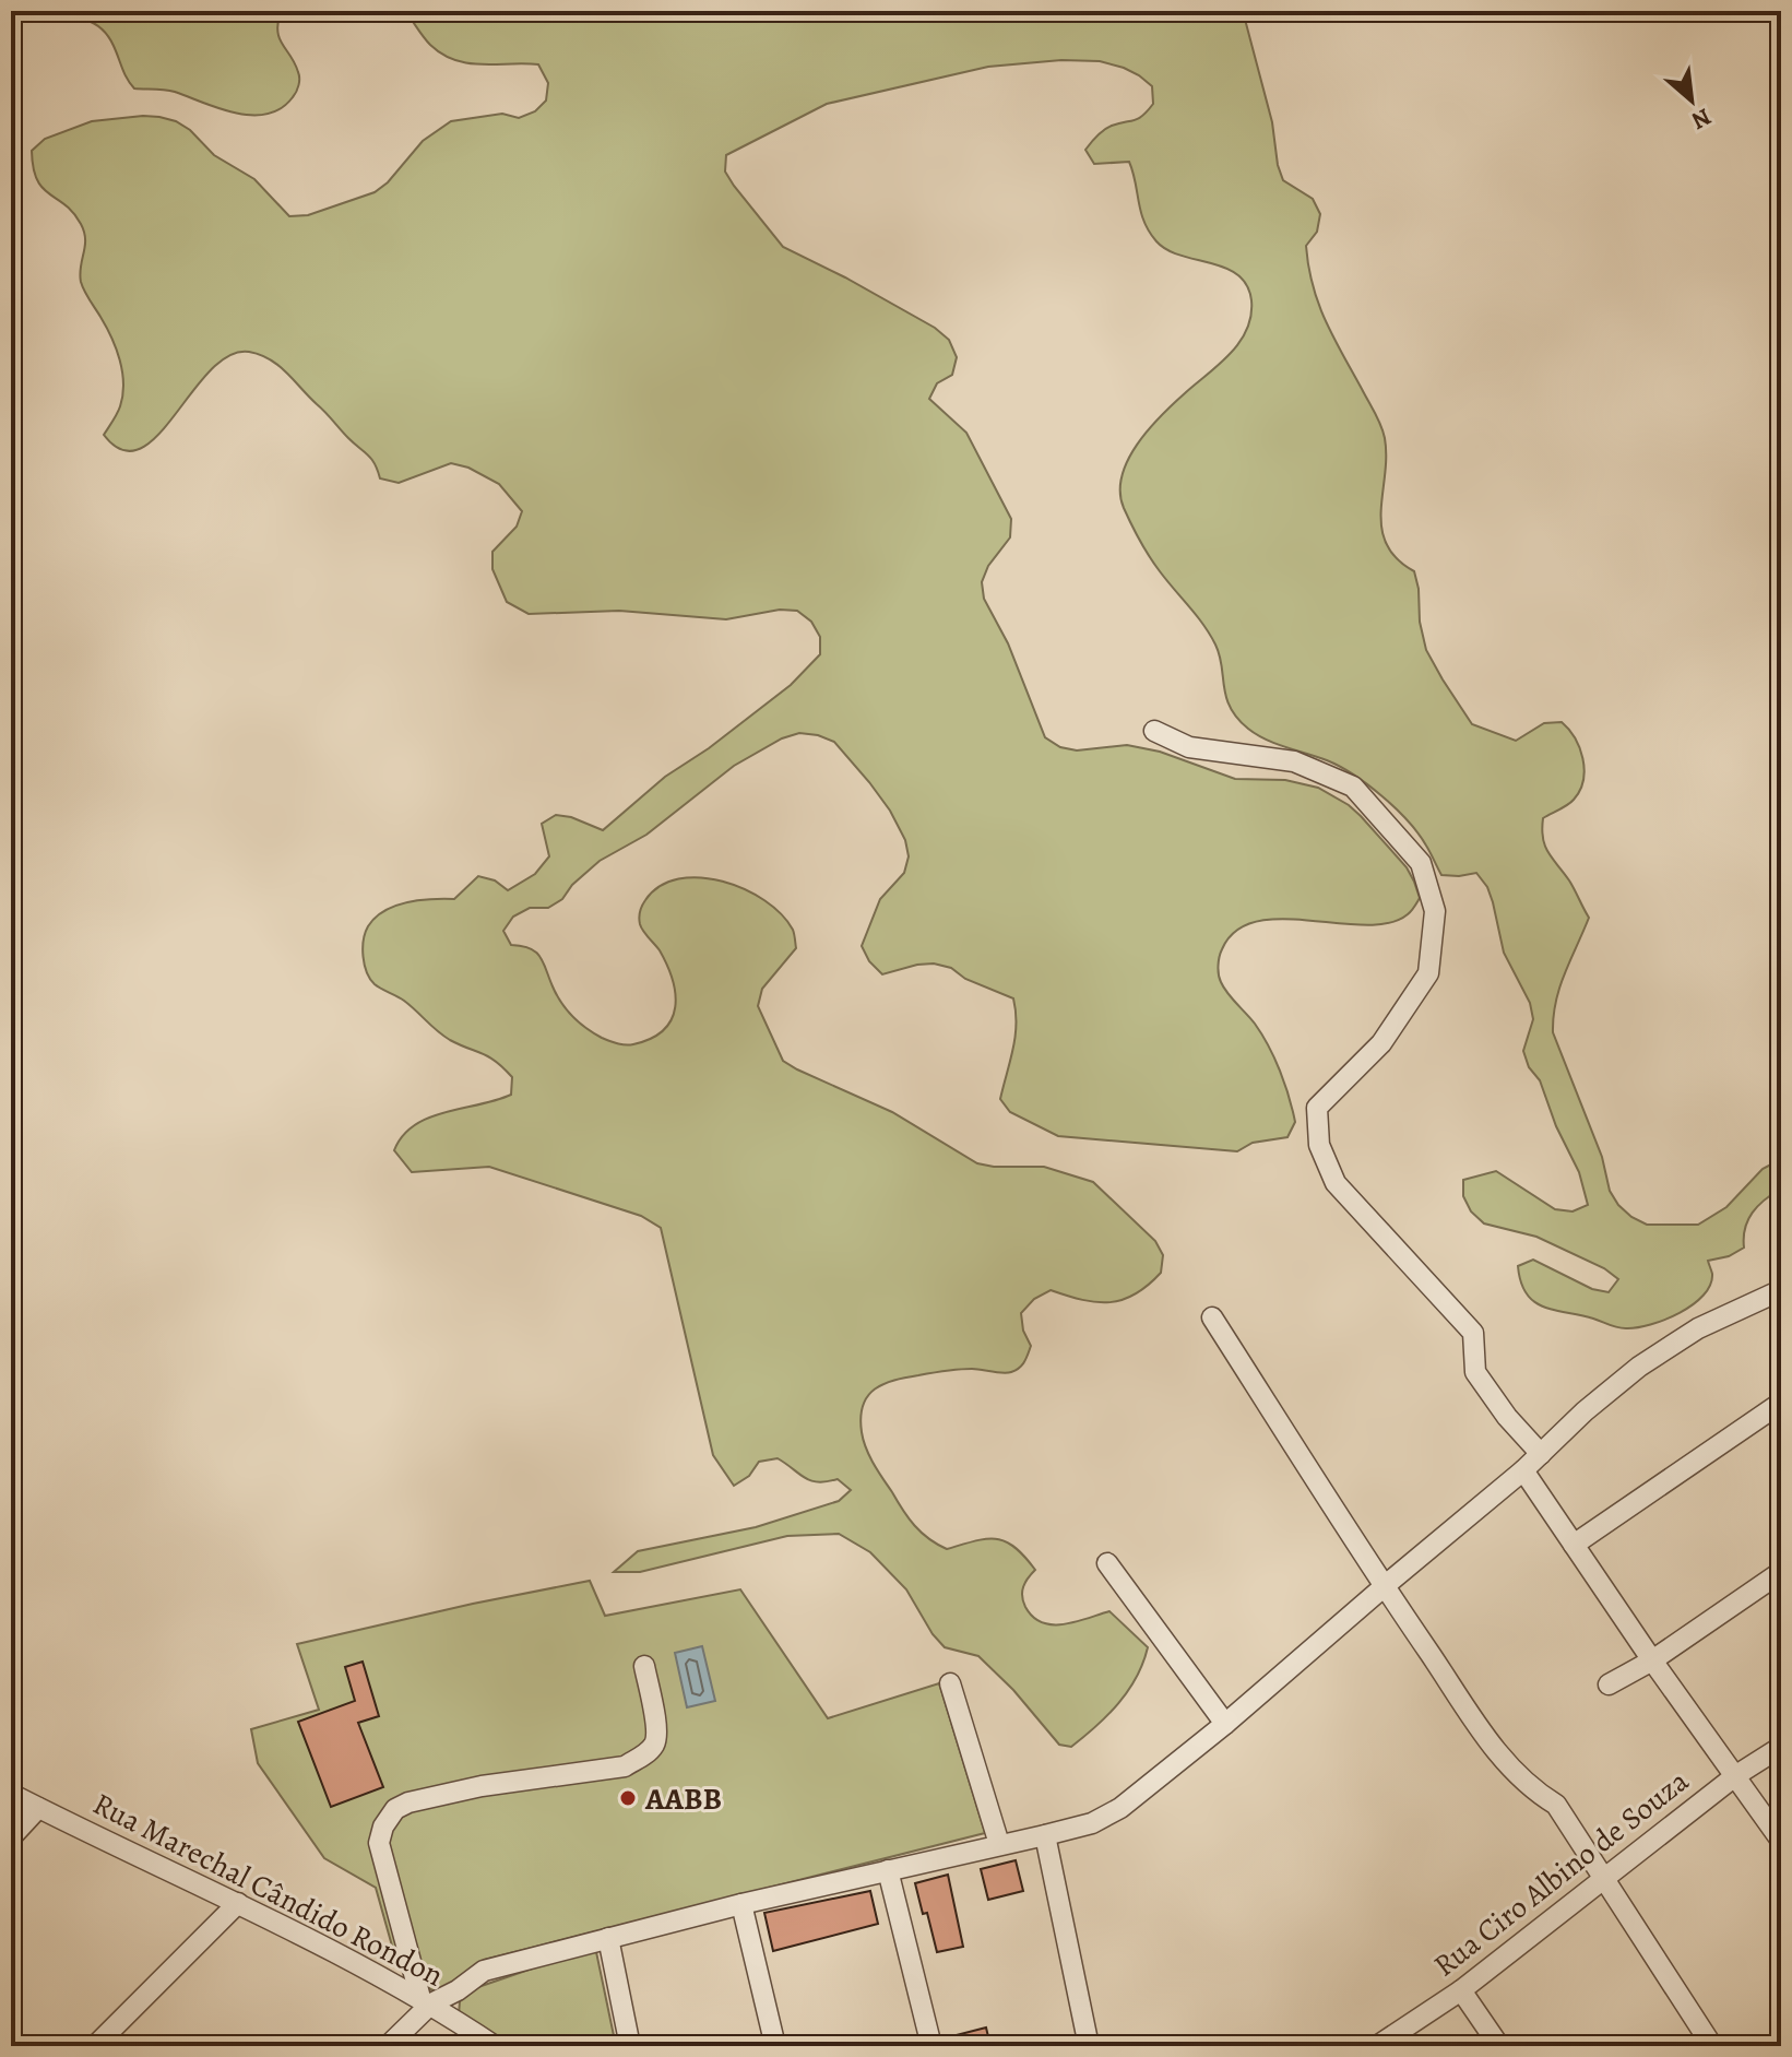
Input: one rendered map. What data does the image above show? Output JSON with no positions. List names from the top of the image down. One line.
{"streets":{"street":["Rua Ciro Albino de Souza","Rua Marechal Cândido Rondon"]},"places":["AABB"],"north":"bottom right"}
